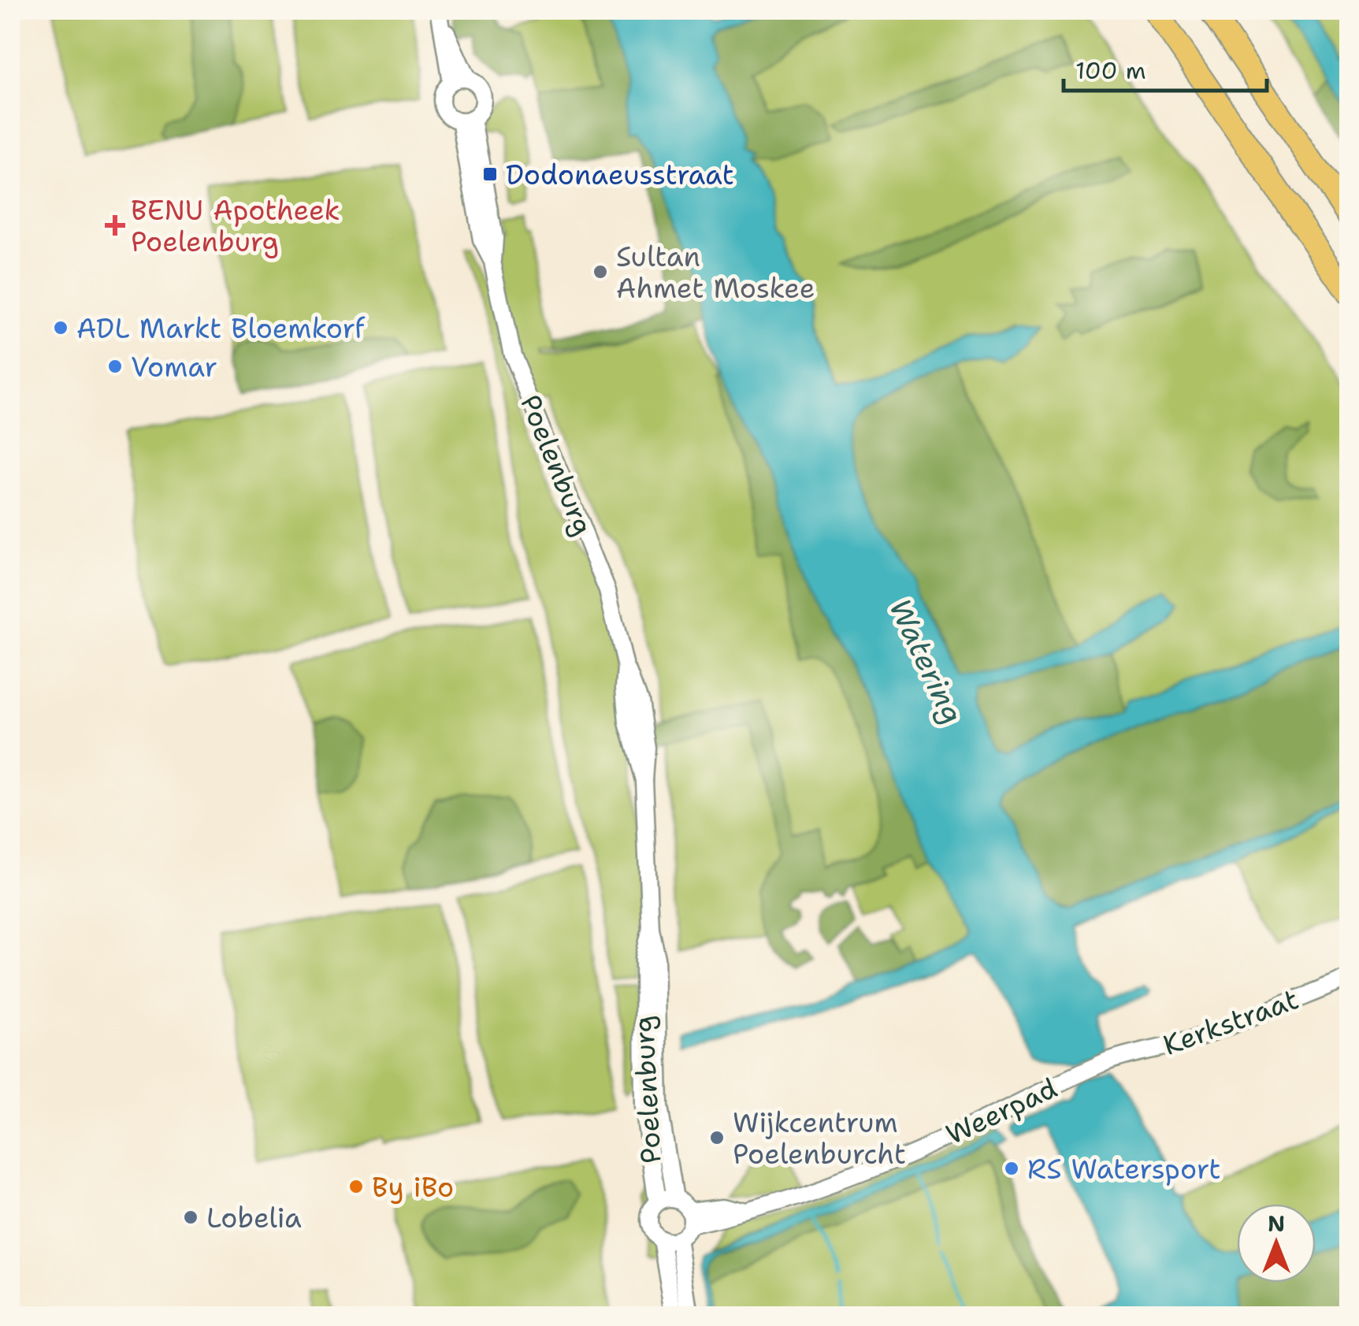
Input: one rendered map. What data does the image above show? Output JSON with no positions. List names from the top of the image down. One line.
{"streets":{"street":["Poelenburg","Kerkstraat","Weerpad"]},"crossings":[["Poelenburg","Weerpad"],["Kerkstraat","Weerpad"]],"water":["Watering"],"places":{"transit":["Dodonaeusstraat"],"health":["BENU Apotheek Poelenburg"],"other":["Sultan Ahmet Moskee","ADL Markt Bloemkorf","Vomar","Wijkcentrum Poelenburcht","RS Watersport","By iBo","Lobelia"]},"scale_bar":"100 m","north":"top"}
